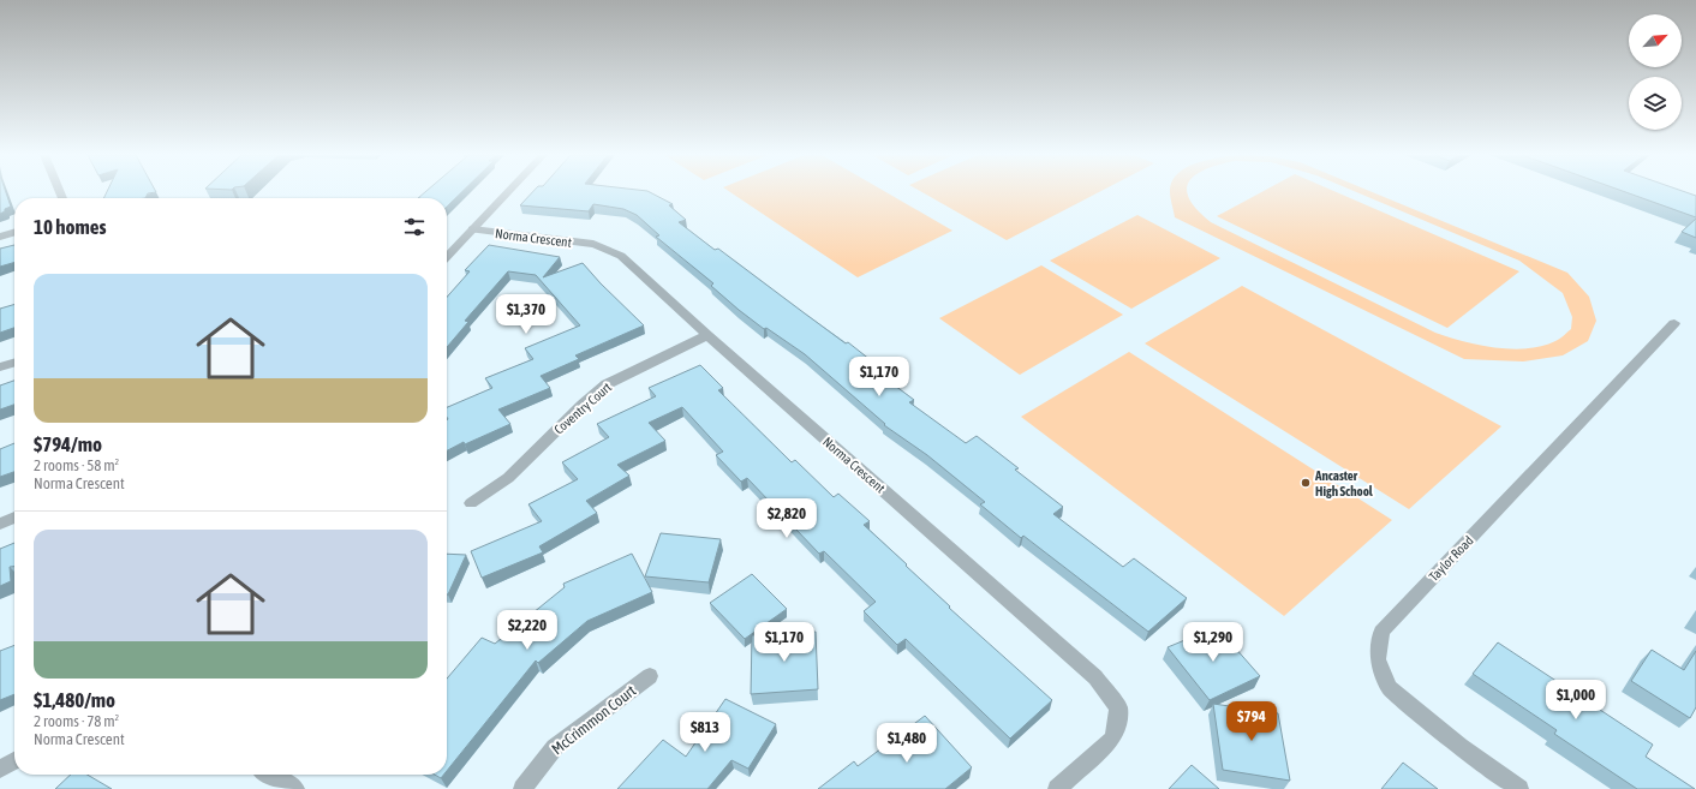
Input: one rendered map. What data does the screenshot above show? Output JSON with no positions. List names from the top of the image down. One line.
{"streets":{"street":["Norma Crescent","Coventry Court","Taylor Road","McCrimmon Court"]},"crossings":[["Norma Crescent","Coventry Court"]],"places":["Ancaster High School"],"north":"top right","page":{"heading":"10 homes","list":[{"name":"$794/mo","note":"2 rooms · 58 m² · Norma Crescent"},{"name":"$1,480/mo","note":"2 rooms · 78 m² · Norma Crescent"}],"price":["$1,370","$1,170","$2,820","$2,220","$1,170","$1,290","$1,000","$794","$813","$1,480"]}}
